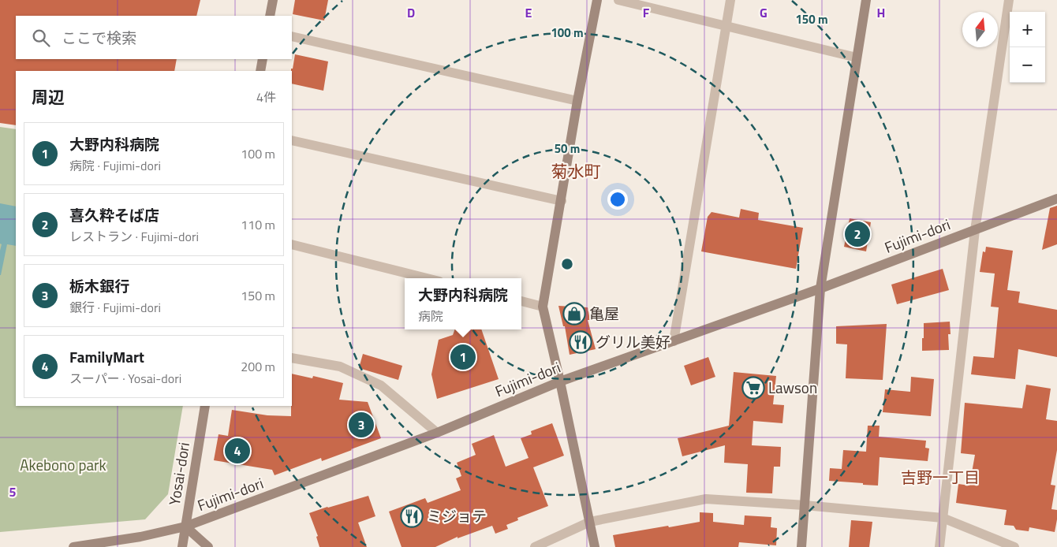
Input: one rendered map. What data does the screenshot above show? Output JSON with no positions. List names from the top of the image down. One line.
{"streets":{"street":["Fujimi-dori","Yosai-dori"]},"crossings":[["Fujimi-dori","Yosai-dori"]],"districts":["菊水町","吉野一丁目"],"parks":["Akebono park"],"places":{"shop":["亀屋"],"restaurant":["グリル美好","ミジョテ"],"supermarket":["Lawson"]},"north":"top","page":{"map_buttons":["+","−"],"search":"ここで検索","heading":["周辺","4件"],"list":[{"mark":"1","name":"大野内科病院","note":"病院 · Fujimi-dori","value":"100 m"},{"mark":"2","name":"喜久粋そば店","note":"レストラン · Fujimi-dori","value":"110 m"},{"mark":"3","name":"栃木銀行","note":"銀行 · Fujimi-dori","value":"150 m"},{"mark":"4","name":"FamilyMart","note":"スーパー · Yosai-dori","value":"200 m"}],"pins":["2","1","3","4"],"popup":["大野内科病院","病院"]},"grid":{"columns":["D","E","F","G","H"],"rows":["5"]},"rings":["150 m","100 m","50 m"]}
